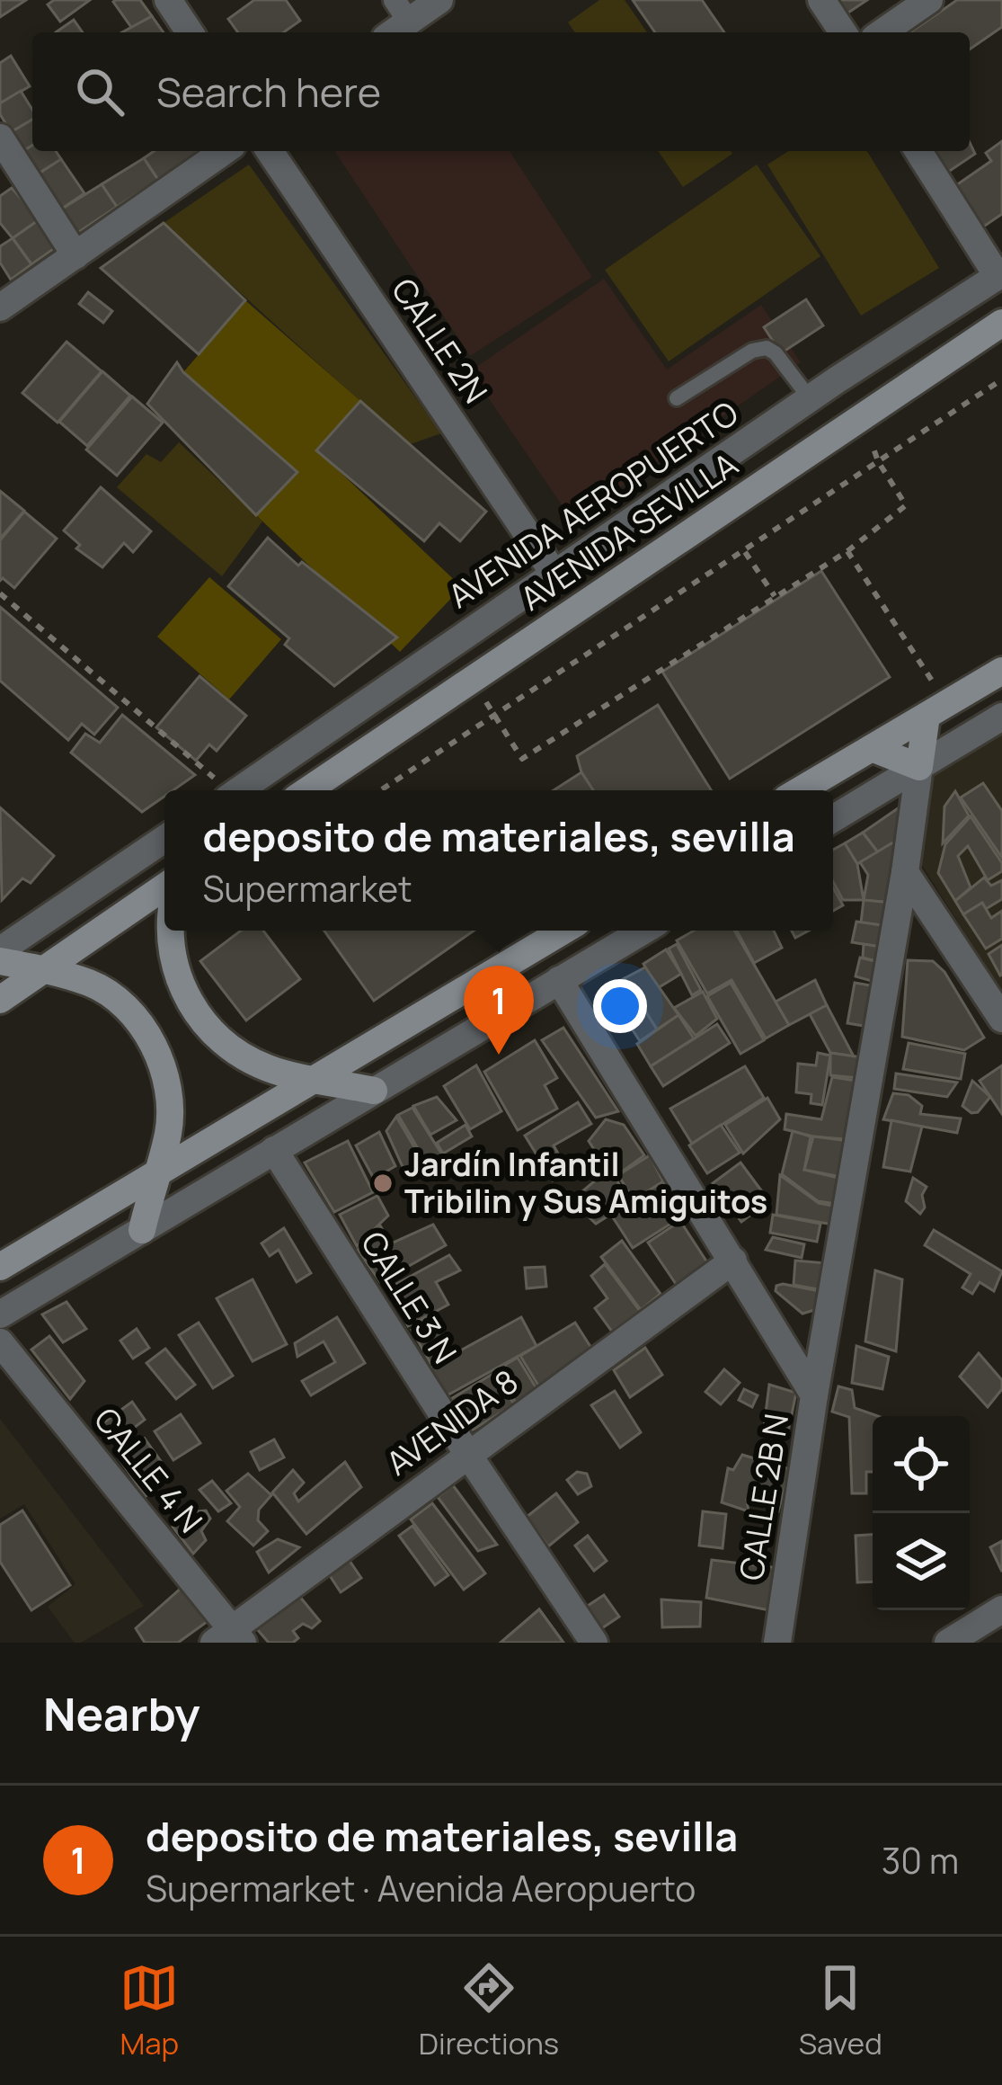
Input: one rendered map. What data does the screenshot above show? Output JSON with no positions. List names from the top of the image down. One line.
{"streets":{"main road":["AVENIDA SEVILLA"],"street":["CALLE 2N","AVENIDA AEROPUERTO","CALLE 3 N","AVENIDA 8","CALLE 4 N","CALLE 2B N"]},"crossings":[["CALLE 2N","AVENIDA AEROPUERTO"],["CALLE 3 N","AVENIDA 8"],["AVENIDA 8","CALLE 4 N"],["AVENIDA 8","CALLE 2B N"]],"places":["Jardín Infantil Tribilin y Sus Amiguitos"],"page":{"search":"Search here","popup":["deposito de materiales, sevilla","Supermarket"],"pins":"1","heading":"Nearby","list":[{"mark":"1","name":"deposito de materiales, sevilla","note":"Supermarket · Avenida Aeropuerto","value":"30 m"}],"nav":["Map","Directions","Saved"]}}
